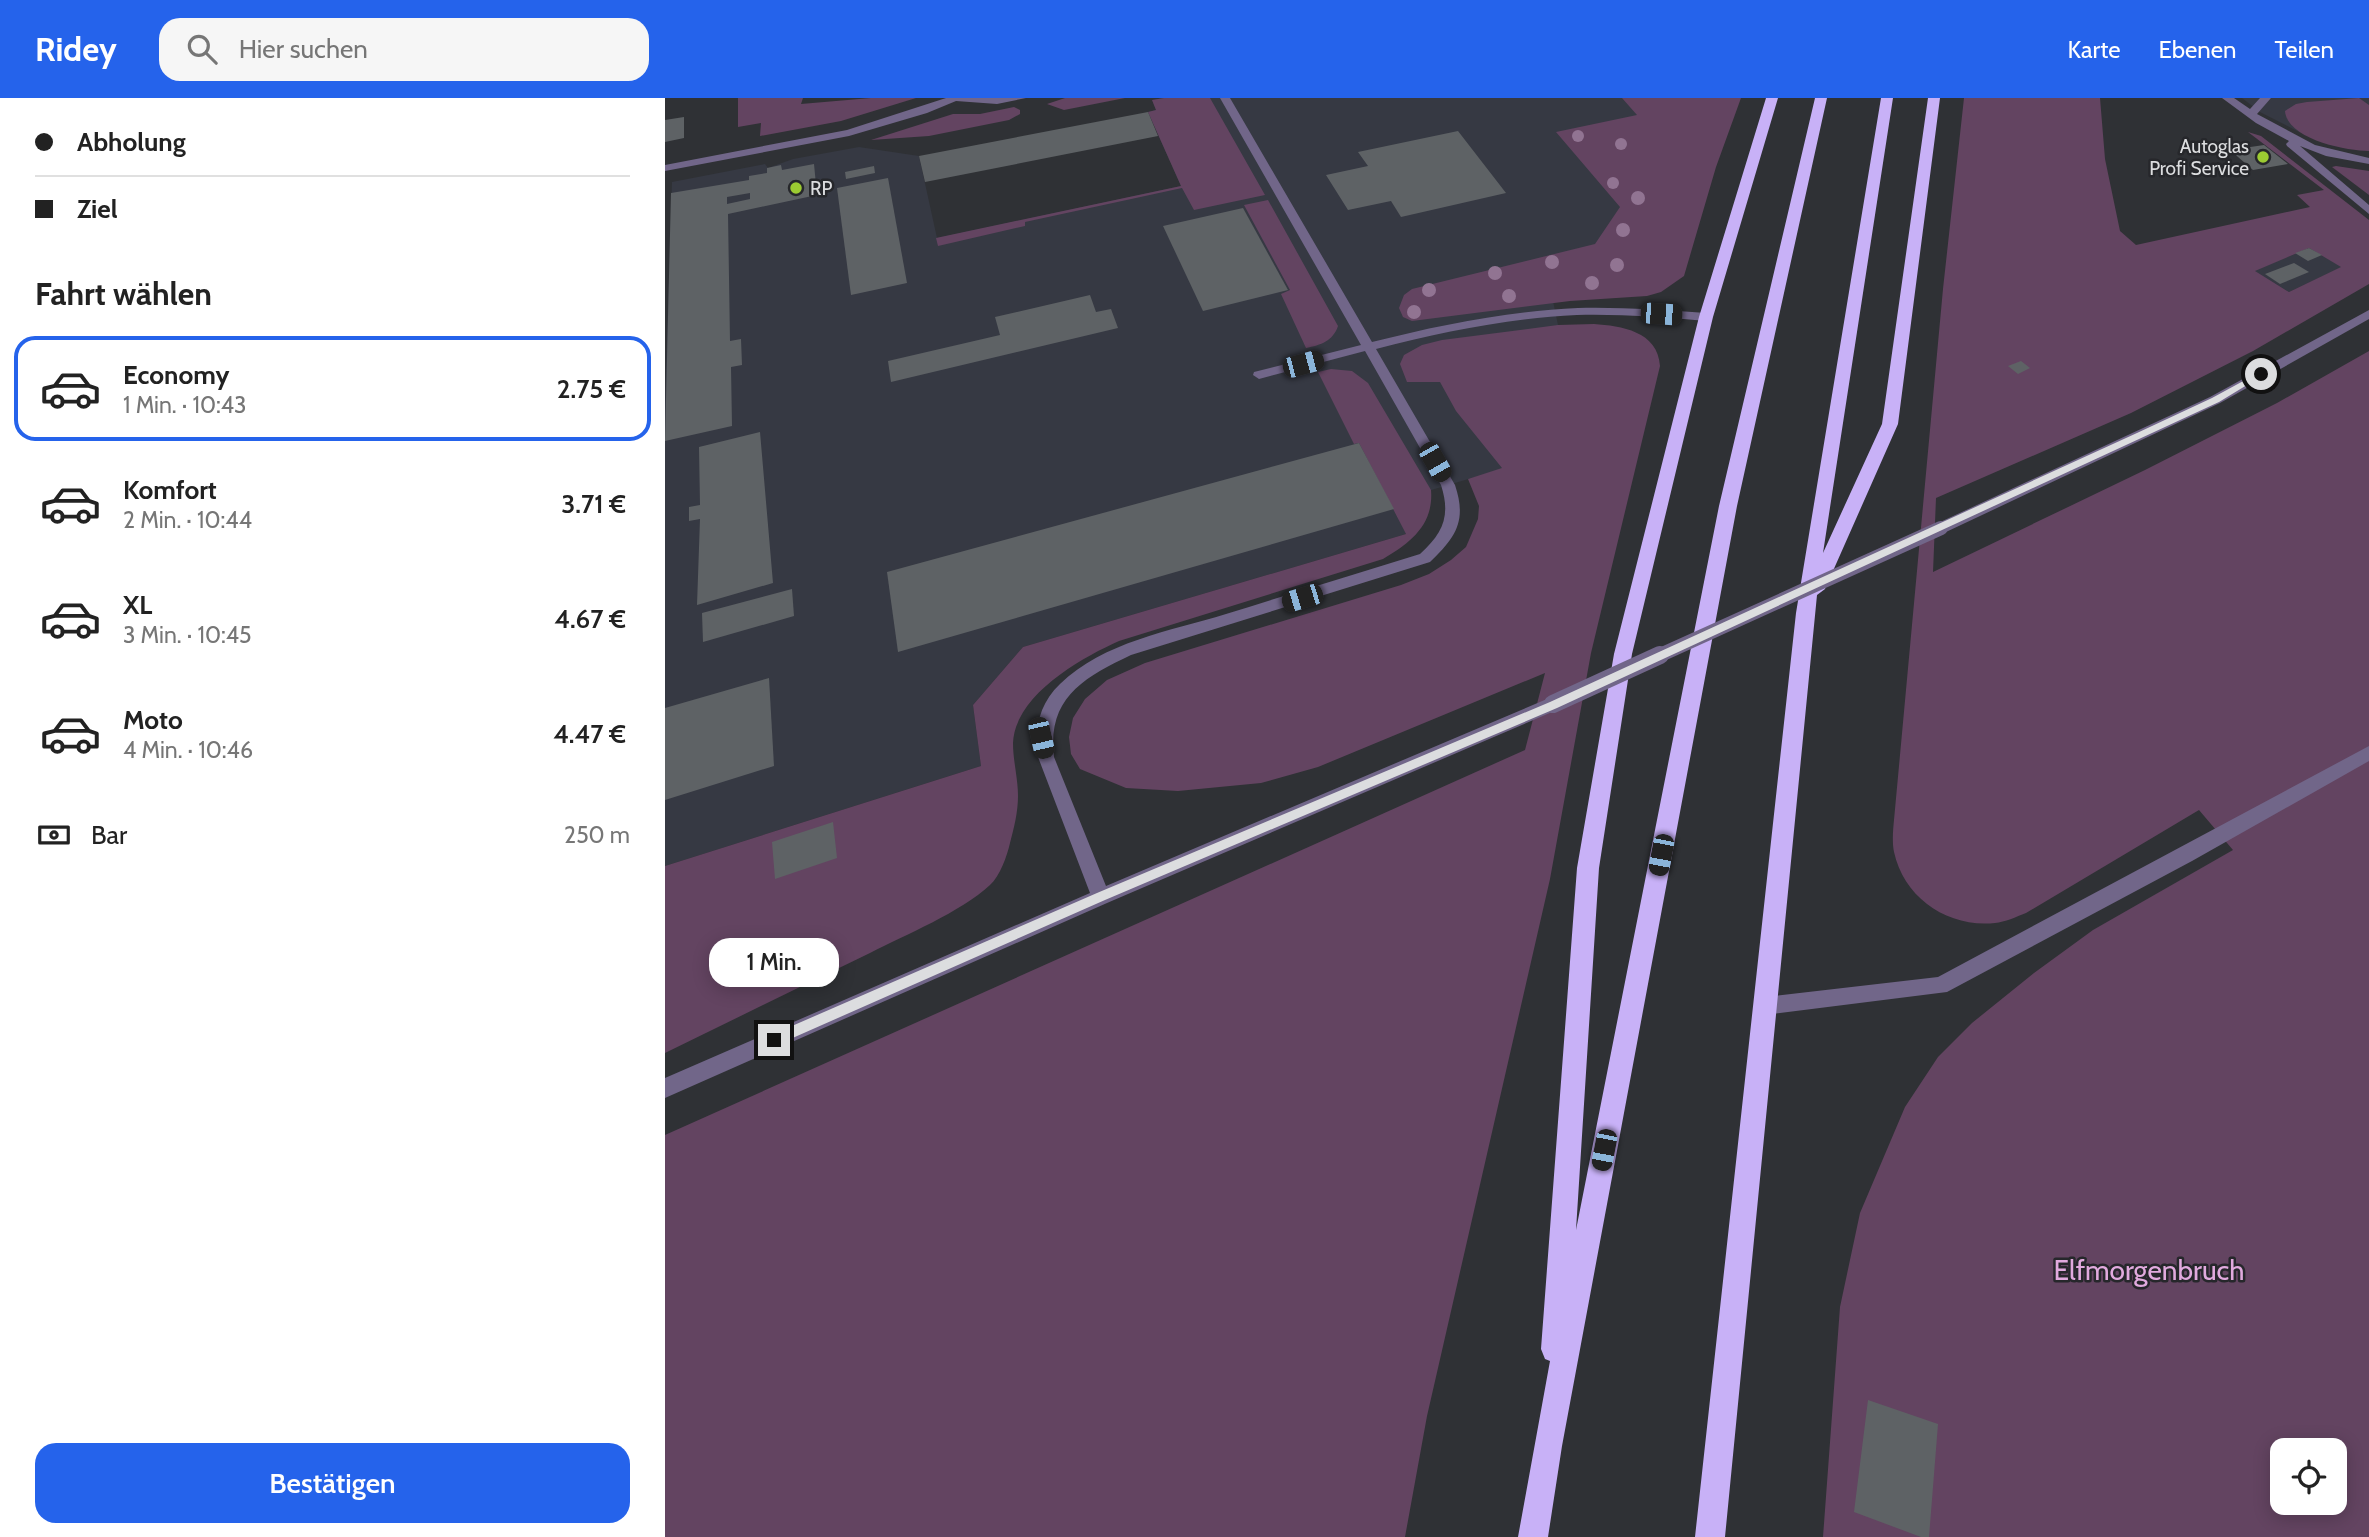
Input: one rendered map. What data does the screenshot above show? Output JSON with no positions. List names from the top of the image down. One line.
{"parks":["Elfmorgenbruch"],"places":["Autoglas Profi Service","RP"],"page":{"header":"Ridey","search":"Hier suchen","nav":["Karte","Ebenen","Teilen"],"banner":["Abholung","Ziel"],"heading":"Fahrt wählen","list":[{"name":"Economy","note":"1 Min. · 10:43","value":"2.75 €"},{"name":"Komfort","note":"2 Min. · 10:44","value":"3.71 €"},{"name":"XL","note":"3 Min. · 10:45","value":"4.67 €"},{"name":"Moto","note":"4 Min. · 10:46","value":"4.47 €"}],"pay":["Bar","250 m"],"bubble":"1 Min.","buttons":"Bestätigen"}}
